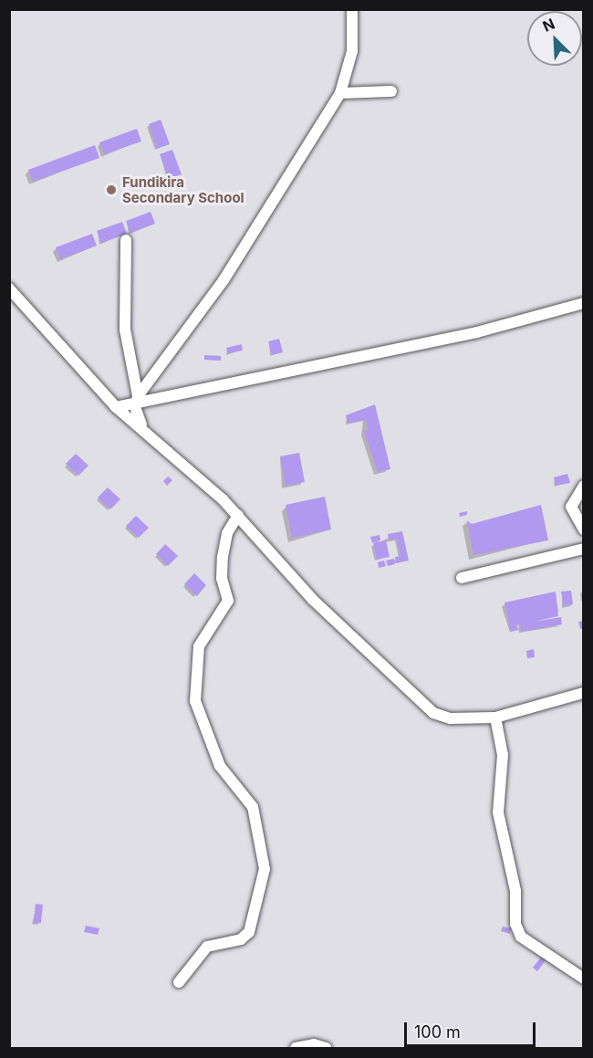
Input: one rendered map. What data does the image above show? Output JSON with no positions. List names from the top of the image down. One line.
{"places":["Fundikira Secondary School"],"scale_bar":"100 m","north":"top left"}
